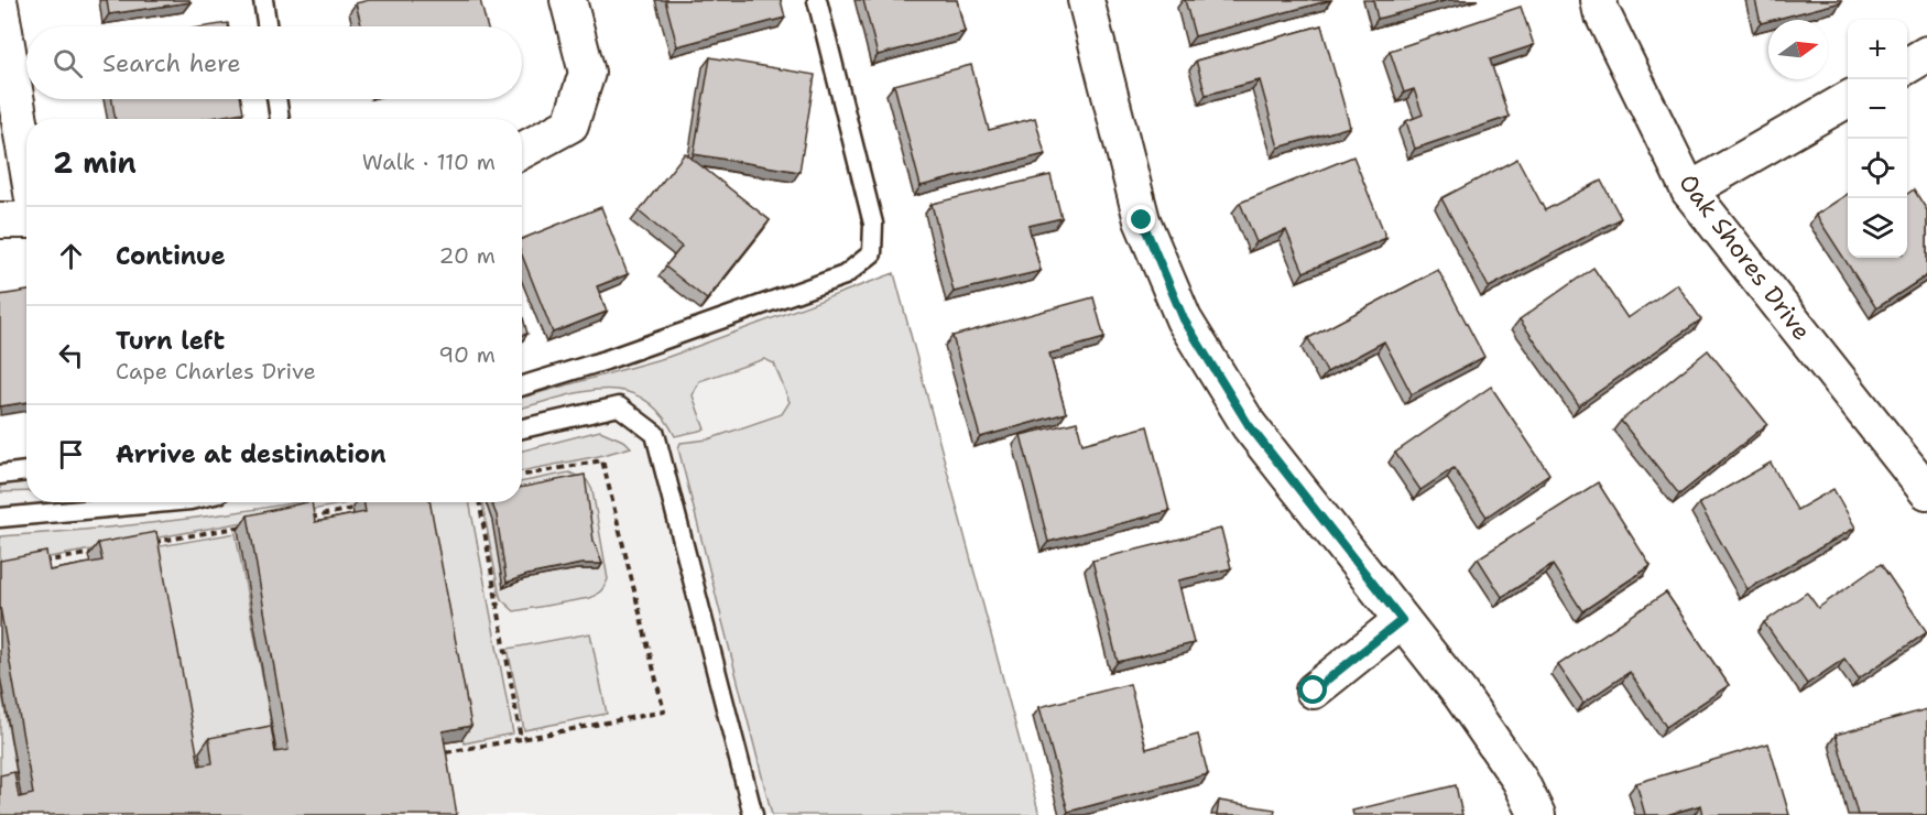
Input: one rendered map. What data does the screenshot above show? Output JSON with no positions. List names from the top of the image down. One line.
{"streets":{"street":["Oak Shores Drive"]},"north":"right","page":{"map_buttons":["+","−"],"search":"Search here","heading":["2 min","Walk · 110 m"],"list":[["Continue","20 m"],["Turn left","Cape Charles Drive","90 m"],"Arrive at destination"]}}
